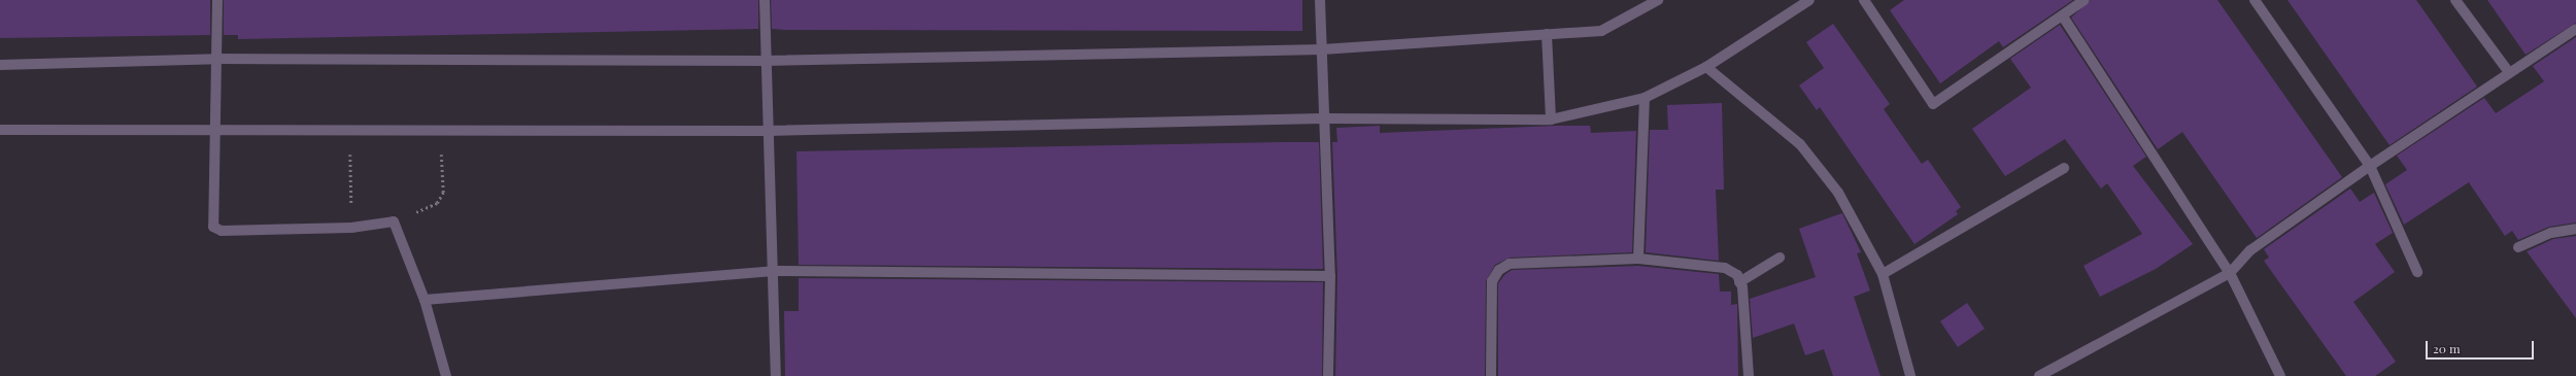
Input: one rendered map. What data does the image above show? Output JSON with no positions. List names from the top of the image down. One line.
{"scale_bar":"20 m"}
